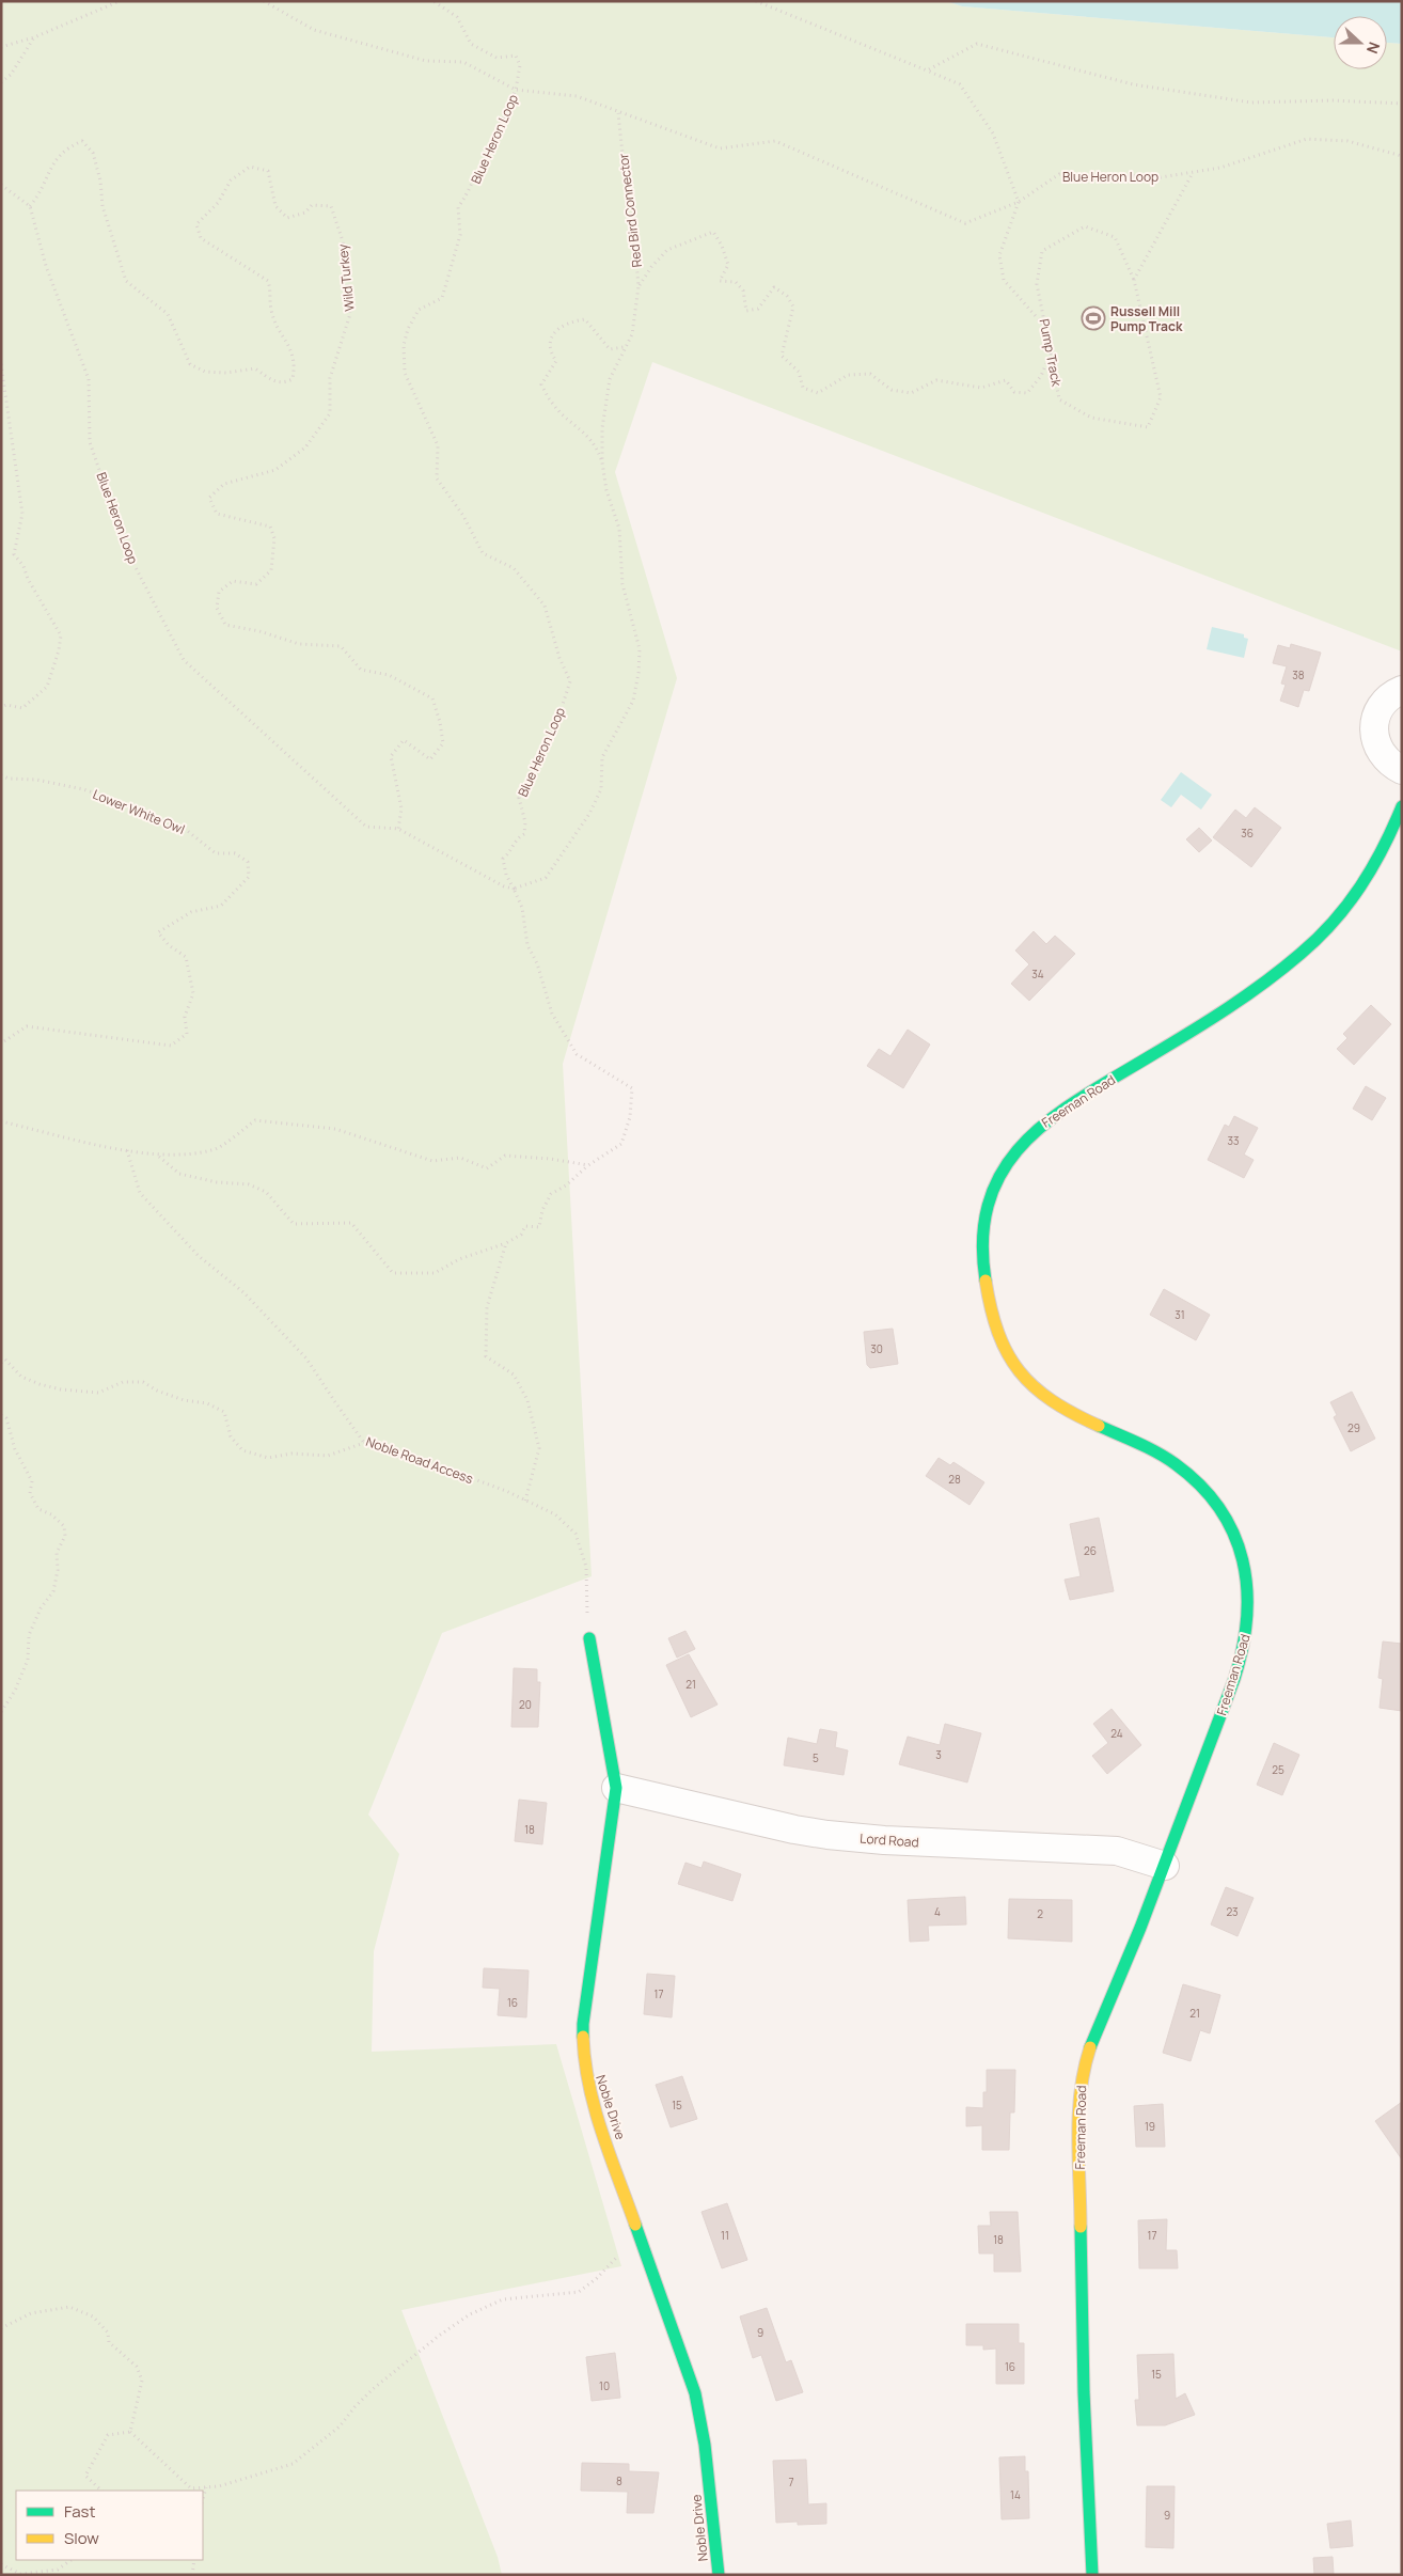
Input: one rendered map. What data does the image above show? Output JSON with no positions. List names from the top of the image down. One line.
{"streets":{"street":["Freeman Road","Lord Road","Noble Drive"],"path":["Blue Heron Loop","Red Bird Connector","Wild Turkey","Pump Track","Lower White Owl","Noble Road Access"]},"crossings":[["Blue Heron Loop","Red Bird Connector"],["Blue Heron Loop","Wild Turkey"],["Freeman Road","Lord Road"],["Noble Road Access","Noble Drive"],["Lord Road","Noble Drive"]],"places":{"sports":["Russell Mill Pump Track"]},"house_numbers":["38","36","34","33","31","30","29","28","26","21","20","24","3","5","25","18","4","23","2","17","16","21","15","19","11","17","18","9","16","15","10","8","7","14","9"],"legend":["Fast","Slow"],"north":"right"}
